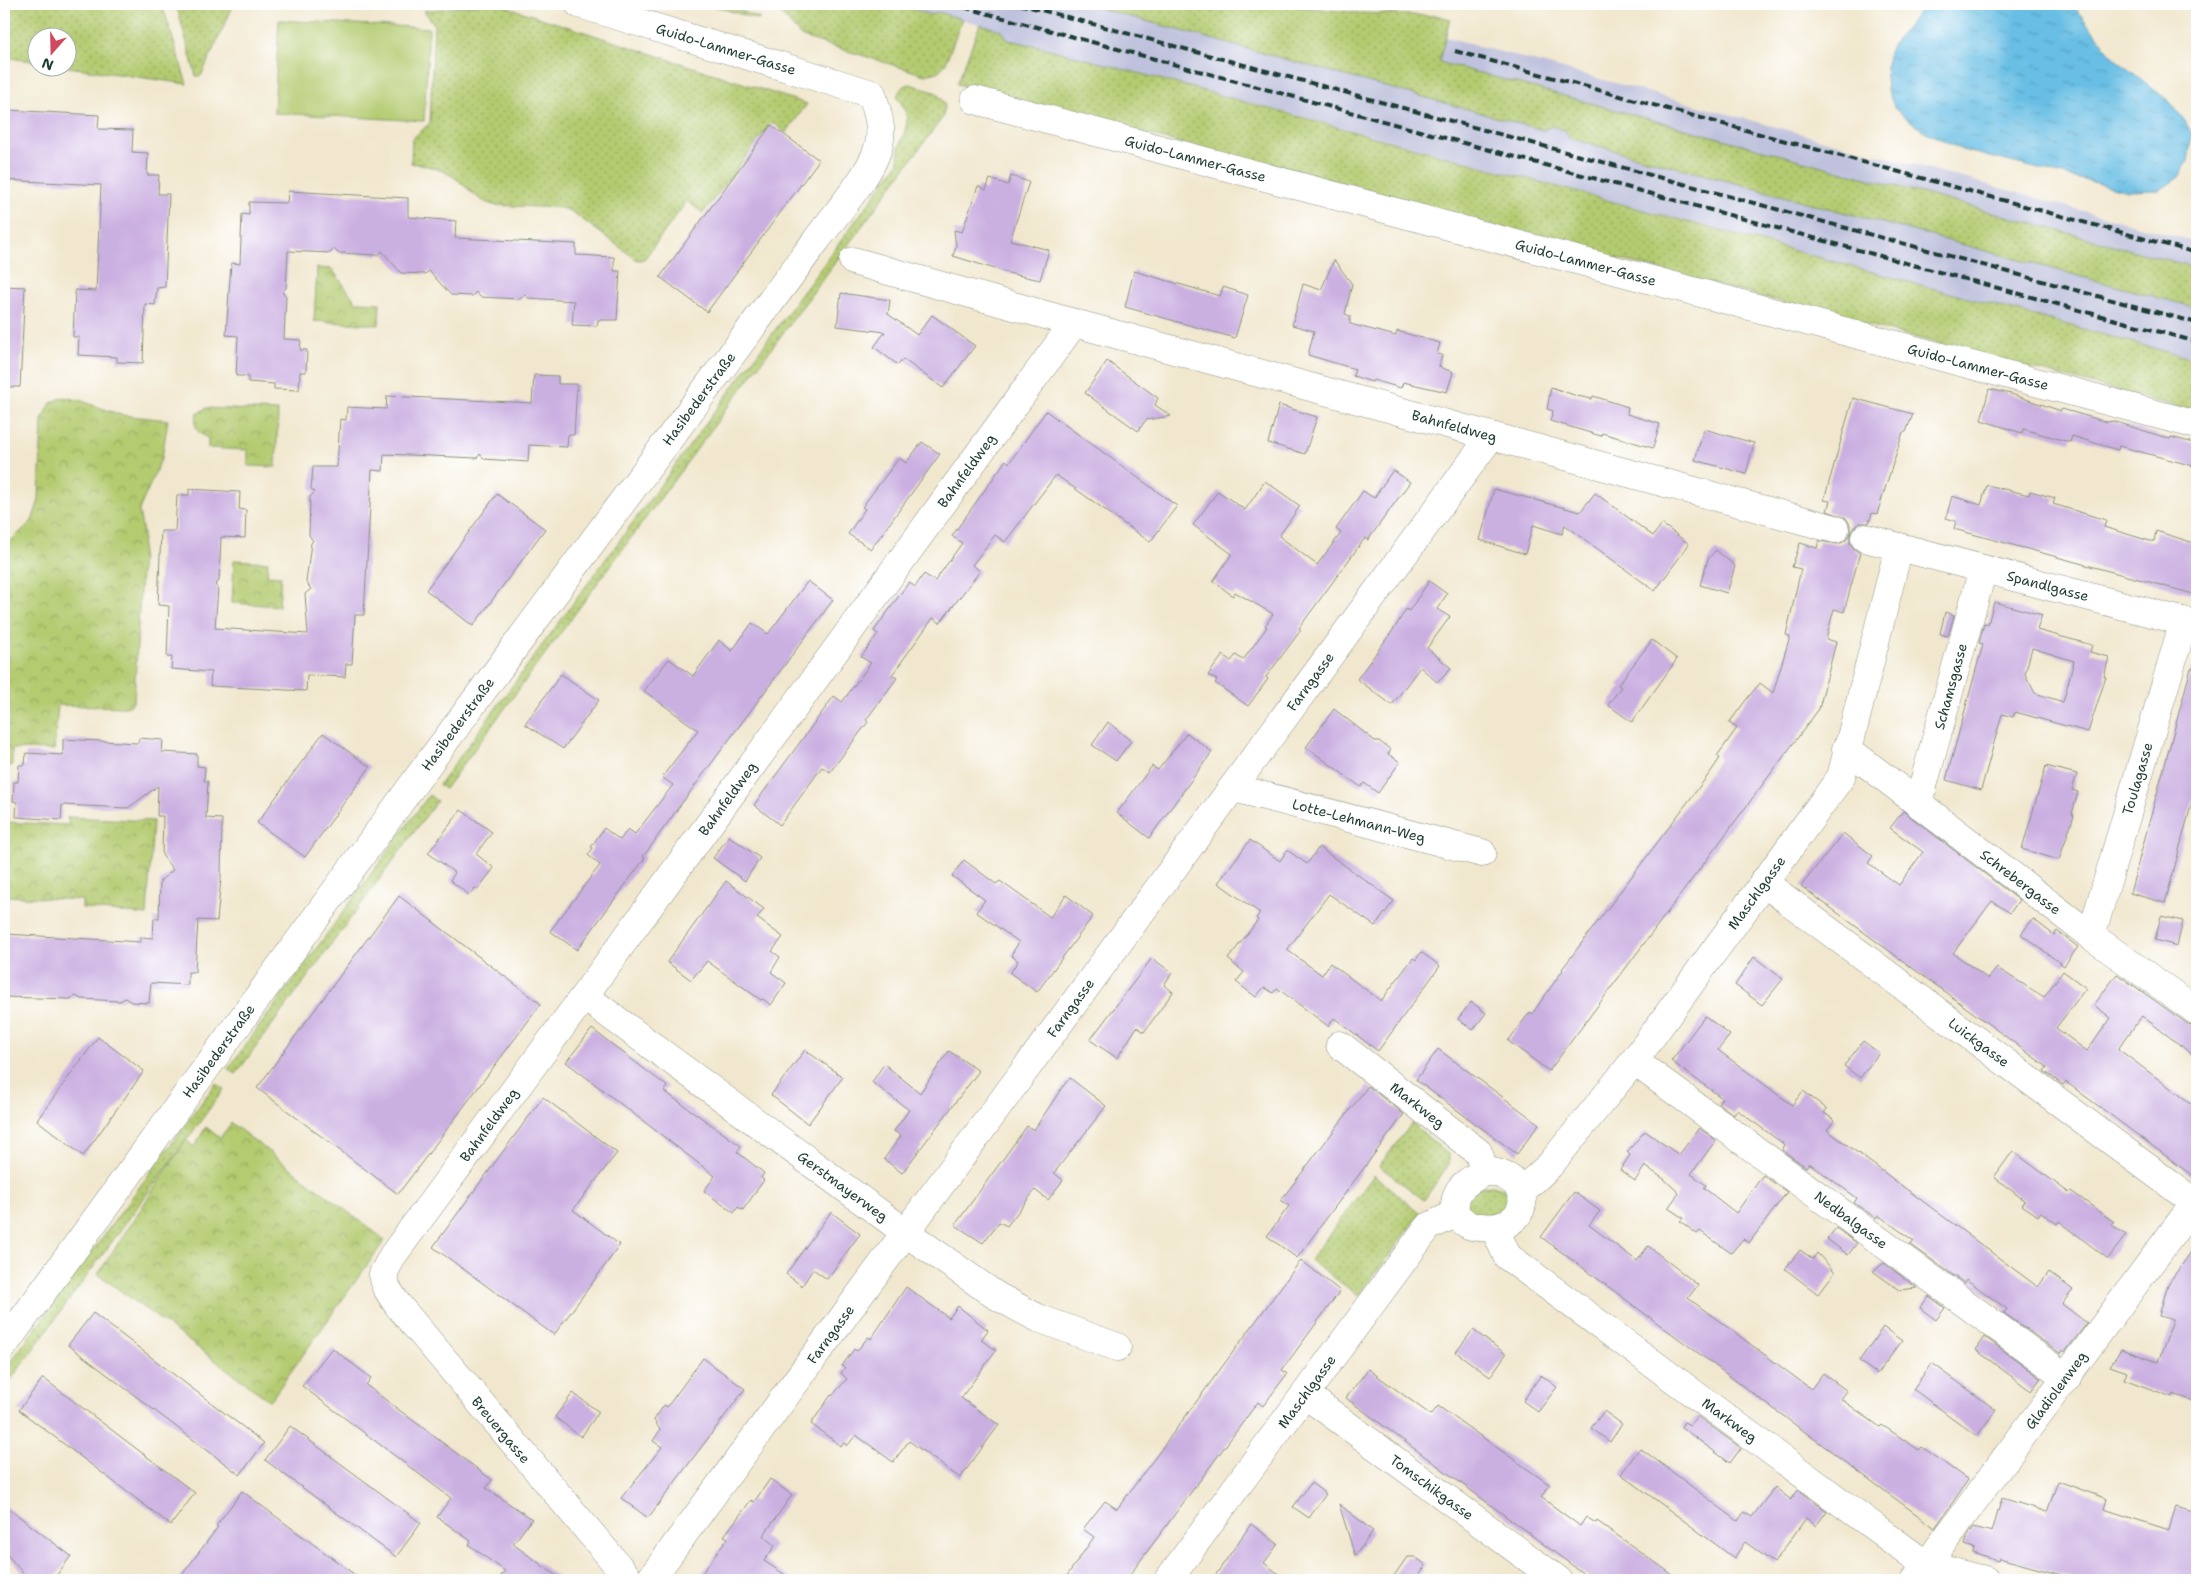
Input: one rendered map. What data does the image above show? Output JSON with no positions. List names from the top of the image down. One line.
{"streets":{"street":["Guido-Lammer-Gasse","Hasibederstraße","Bahnfeldweg","Spandlgasse","Farngasse","Schamsgasse","Toulagasse","Lotte-Lehmann-Weg","Schrebergasse","Maschlgasse","Luickgasse","Markweg","Gerstmayerweg","Nedbalgasse","Gladiolenweg","Breuergasse","Tomschikgasse"]},"crossings":[["Guido-Lammer-Gasse","Hasibederstraße"],["Bahnfeldweg","Farngasse"],["Bahnfeldweg","Gerstmayerweg"],["Bahnfeldweg","Breuergasse"],["Spandlgasse","Schamsgasse"],["Spandlgasse","Toulagasse"],["Spandlgasse","Maschlgasse"],["Farngasse","Lotte-Lehmann-Weg"],["Farngasse","Gerstmayerweg"],["Schamsgasse","Schrebergasse"],["Toulagasse","Schrebergasse"],["Schrebergasse","Maschlgasse"],["Maschlgasse","Luickgasse"],["Maschlgasse","Markweg"],["Maschlgasse","Nedbalgasse"],["Maschlgasse","Tomschikgasse"],["Luickgasse","Gladiolenweg"],["Markweg","Gladiolenweg"],["Nedbalgasse","Gladiolenweg"]],"north":"bottom"}
